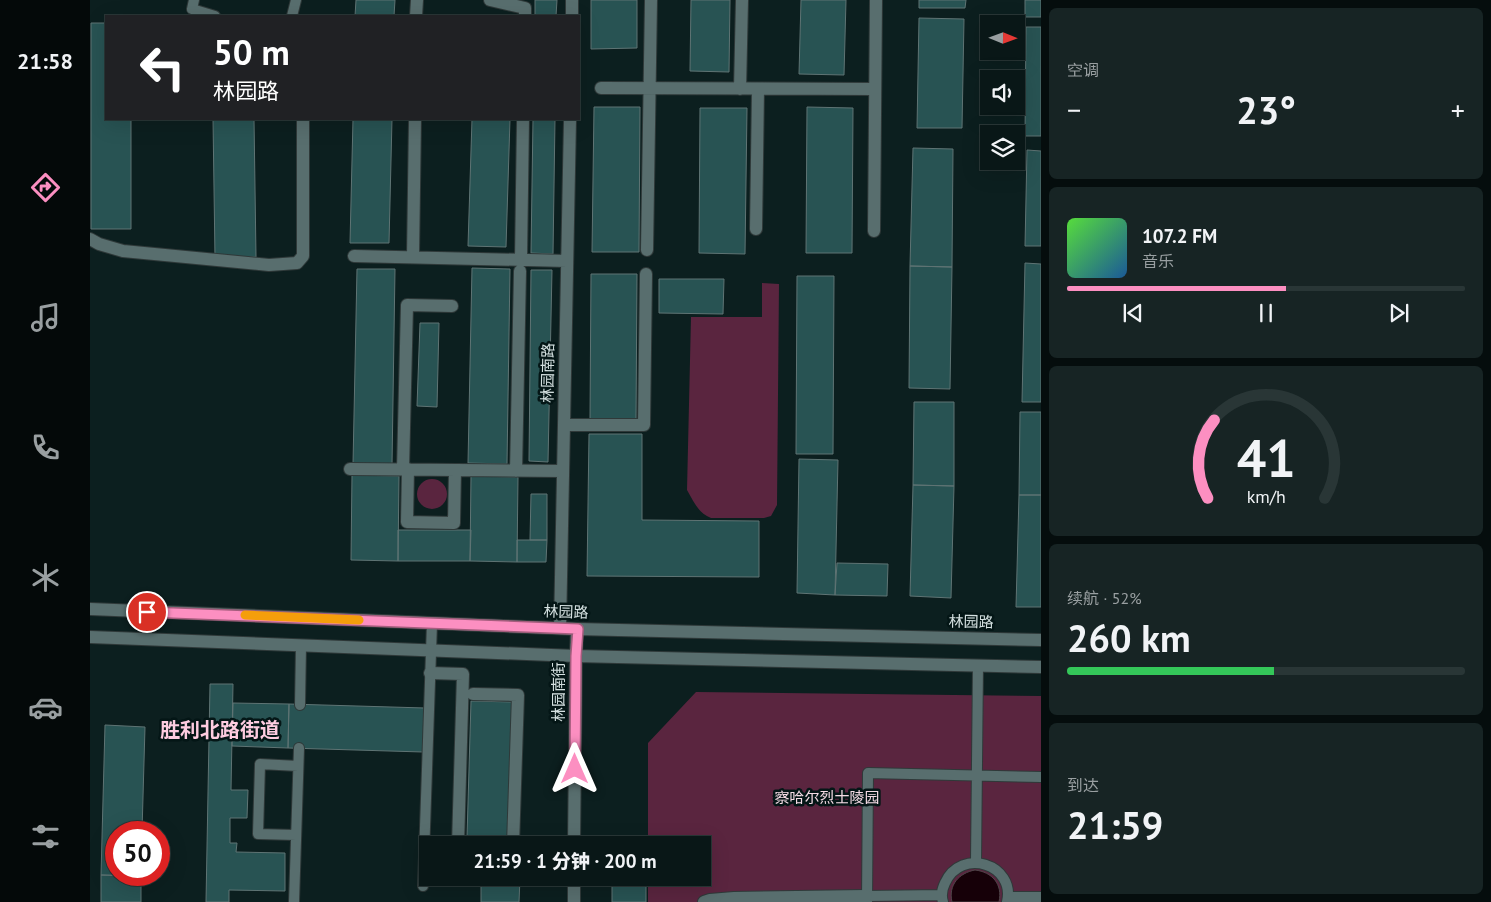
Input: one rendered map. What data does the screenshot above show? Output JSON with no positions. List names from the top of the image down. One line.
{"streets":{"street":["林园南路","林园路","林园南街"]},"crossings":[["林园南路","林园路"],["林园路","林园南街"]],"districts":["胜利北路街道"],"parks":["察哈尔烈士陵园"],"north":"right","page":{"tabs":"21:58","tile":["空调",["续航 · 52%","260 km"],["到达","21:59"]],"turn":["50 m","林园路"],"heat":["−","23°","+"],"song":["107.2 FM","音乐"],"limit":"50","trip":"21:59 · 1 分钟 · 200 m","gauge":["41","km/h"]}}
